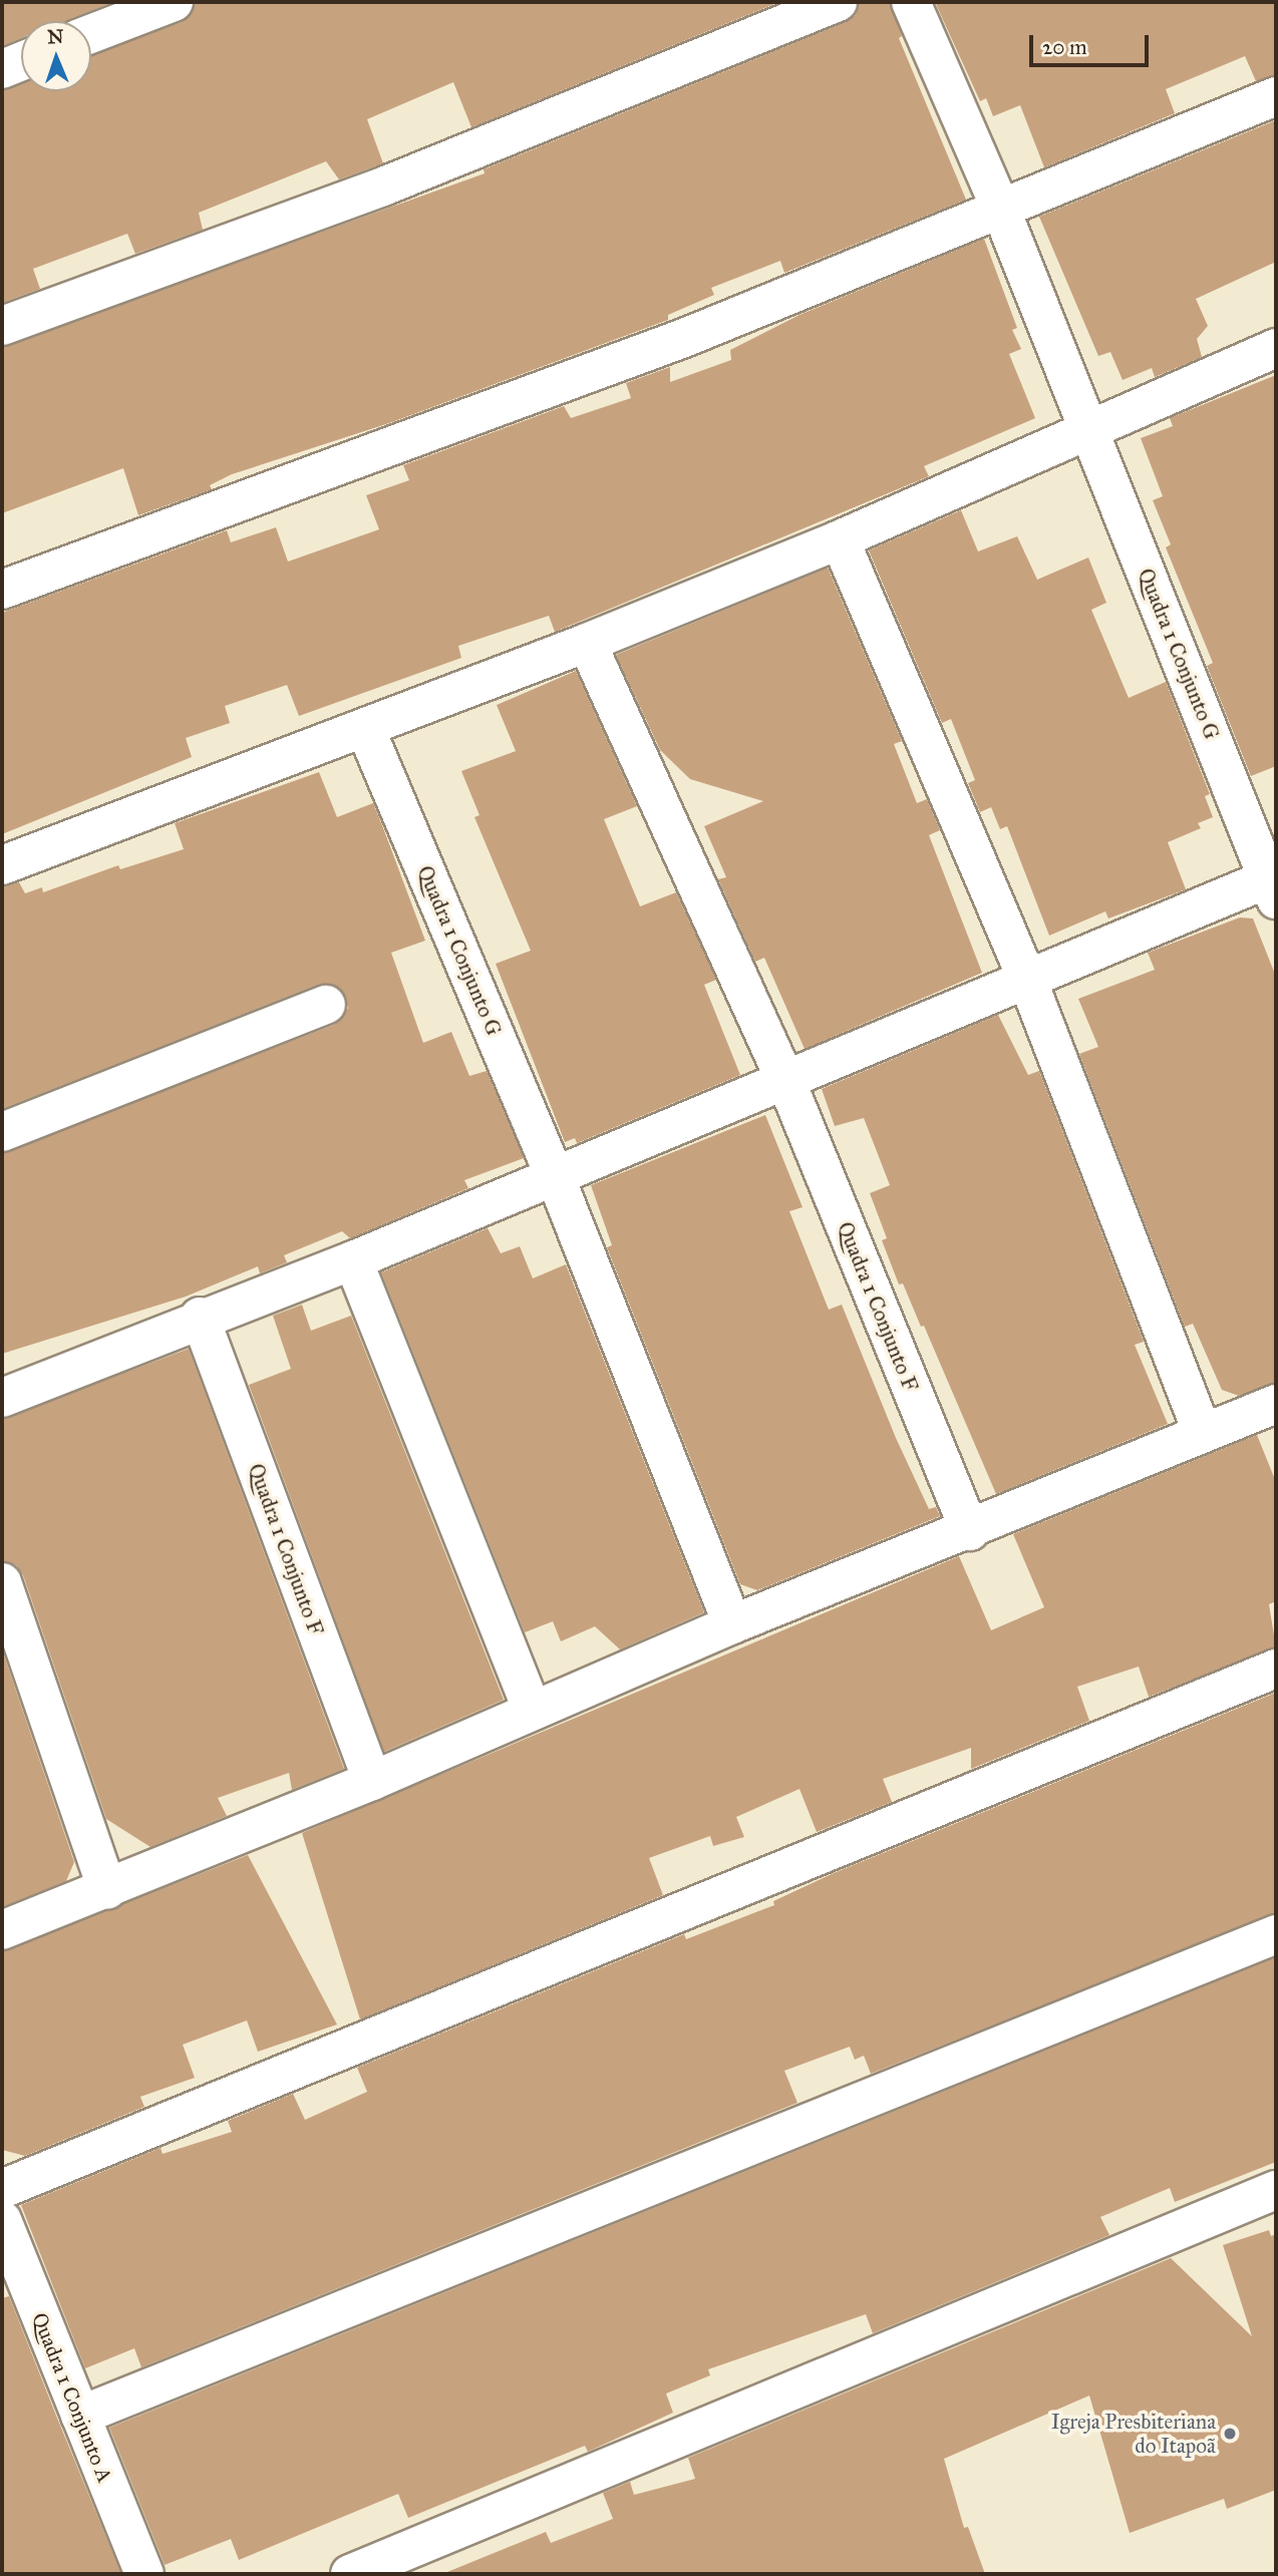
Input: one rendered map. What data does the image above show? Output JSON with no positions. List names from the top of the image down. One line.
{"streets":{"street":["Quadra 1 Conjunto G","Quadra 1 Conjunto F","Quadra 1 Conjunto A"]},"places":["Igreja Presbiteriana do Itapoã"],"scale_bar":"20 m","north":"top"}
